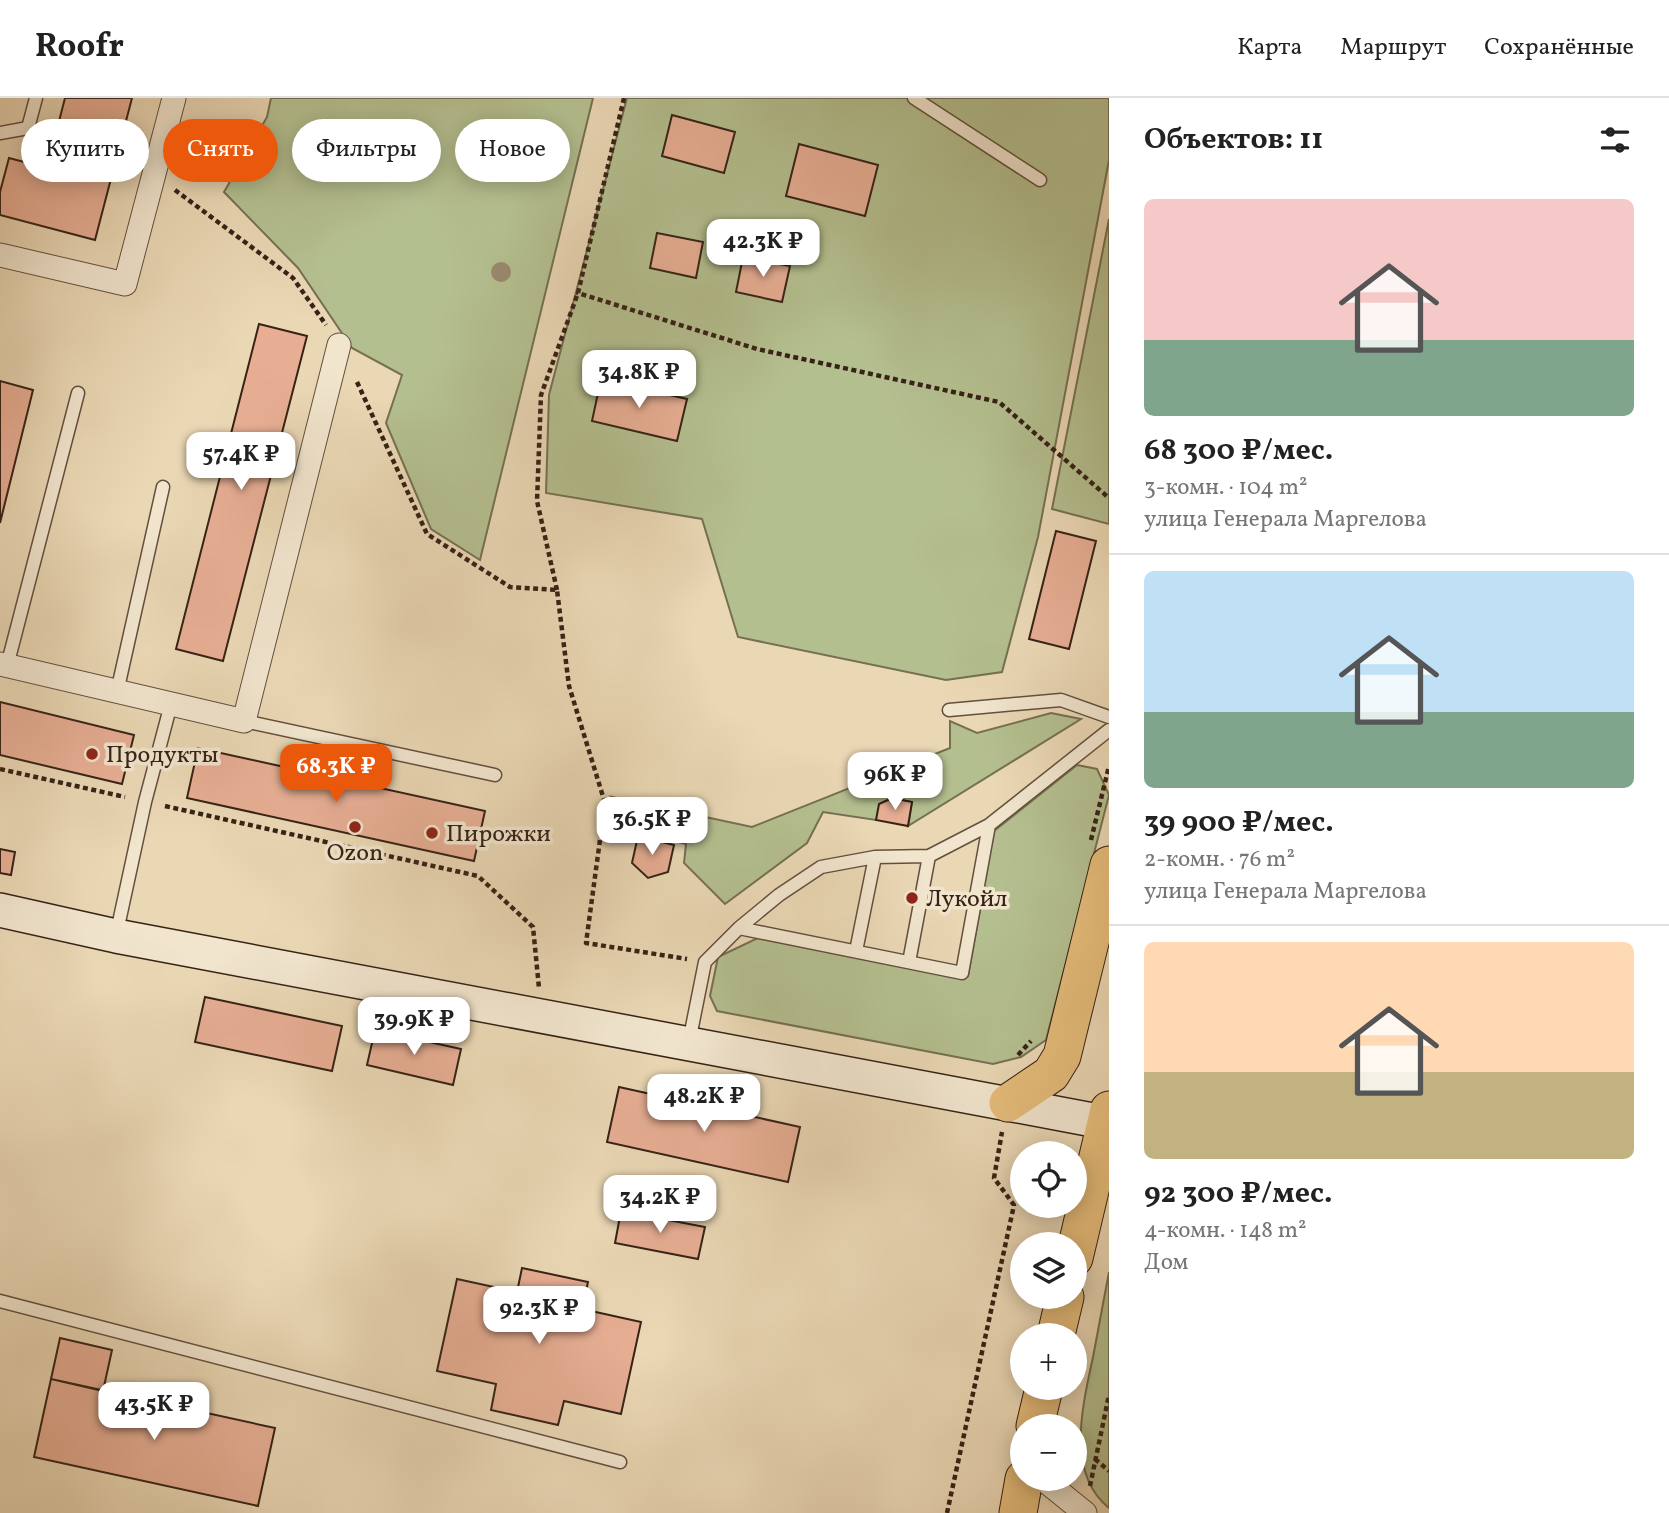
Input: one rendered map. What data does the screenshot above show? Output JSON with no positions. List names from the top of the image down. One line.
{"places":["Продукты","Ozon","Пирожки","Лукойл"],"page":{"header":"Roofr","nav":["Карта","Маршрут","Сохранённые"],"heading":"Объектов: 11","chip":["Купить","Снять","Фильтры","Новое"],"list":[{"name":"68 300 ₽/мес.","note":"3-комн. · 104 m² · улица Генерала Маргелова"},{"name":"39 900 ₽/мес.","note":"2-комн. · 76 m² · улица Генерала Маргелова"},{"name":"92 300 ₽/мес.","note":"4-комн. · 148 m² · Дом"}],"price":["42.3K ₽","34.8K ₽","57.4K ₽","68.3K ₽","96K ₽","36.5K ₽","39.9K ₽","48.2K ₽","34.2K ₽","92.3K ₽","43.5K ₽"],"map_buttons":["+","−"]}}
